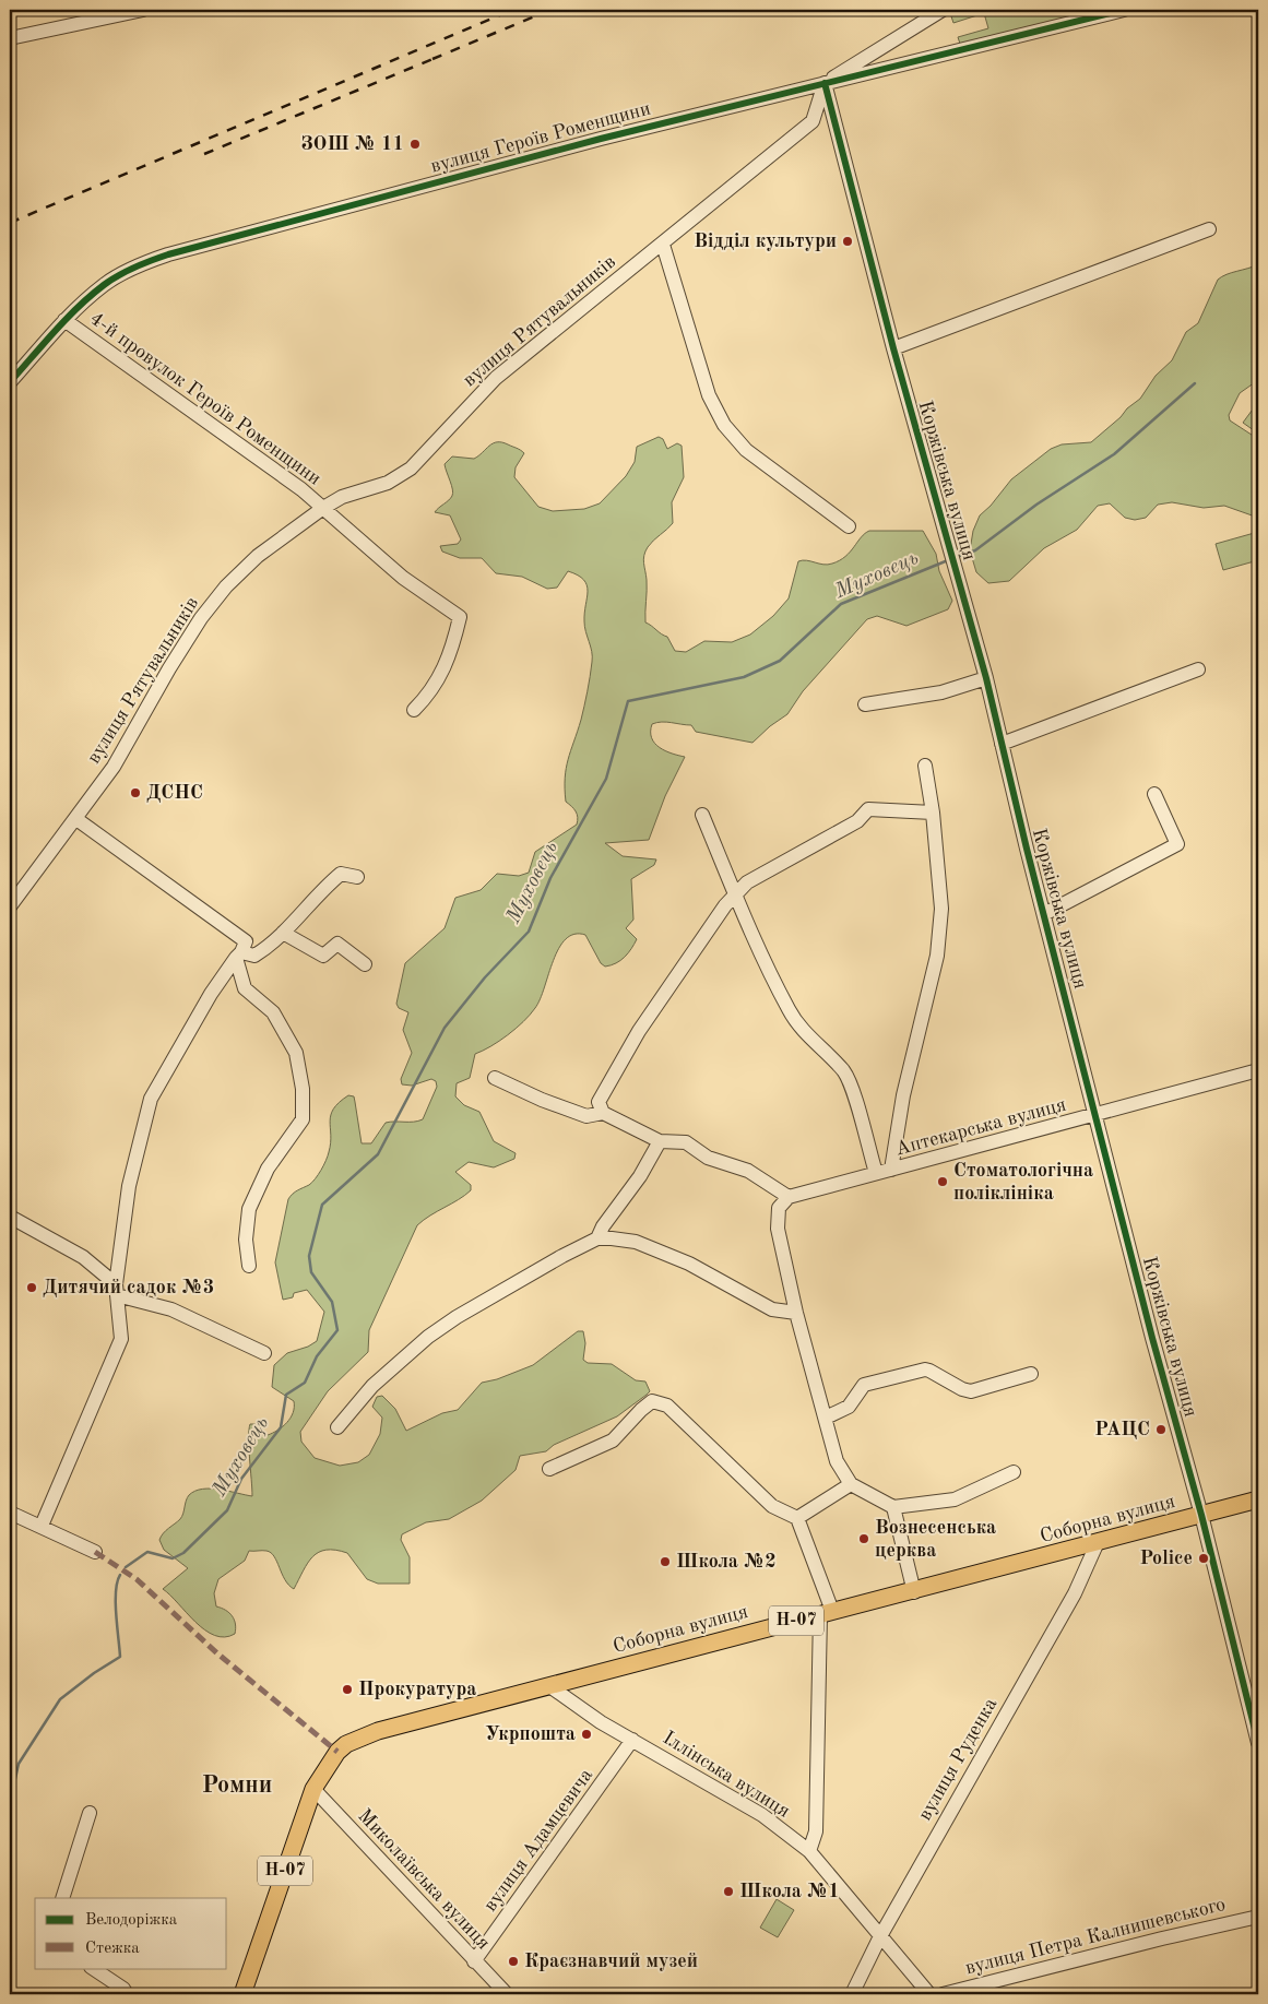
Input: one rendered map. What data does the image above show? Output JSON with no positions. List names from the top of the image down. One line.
{"streets":{"main road":["Соборна вулиця","Н-07"],"street":["вулиця Героїв Роменщини","вулиця Рятувальників","4-й провулок Героїв Роменщини","Коржівська вулиця","Аптекарська вулиця","вулиця Руденка","Іллінська вулиця","вулиця Адамцевича","Миколаївська вулиця","вулиця Петра Калнишевського"]},"crossings":[["вулиця Героїв Роменщини","вулиця Рятувальників"],["вулиця Героїв Роменщини","4-й провулок Героїв Роменщини"],["вулиця Героїв Роменщини","Коржівська вулиця"],["вулиця Рятувальників","4-й провулок Героїв Роменщини"],["вулиця Рятувальників","Коржівська вулиця"],["Коржівська вулиця","Аптекарська вулиця"],["Коржівська вулиця","Соборна вулиця"],["Соборна вулиця","Н-07"],["Соборна вулиця","вулиця Руденка"],["Соборна вулиця","Іллінська вулиця"],["Соборна вулиця","Миколаївська вулиця"],["Н-07","Миколаївська вулиця"],["вулиця Руденка","Іллінська вулиця"],["Іллінська вулиця","вулиця Адамцевича"],["вулиця Адамцевича","Миколаївська вулиця"]],"districts":["Ромни"],"water":["Муховець"],"places":["ЗОШ № 11","Відділ культури","ДСНС","Стоматологічна поліклініка","Дитячий садок №3","РАЦС","Вознесенська церква","Police","Школа №2","Прокуратура","Укрпошта","Школа №1","Краєзнавчий музей"],"legend":["Велодоріжка","Стежка"]}
